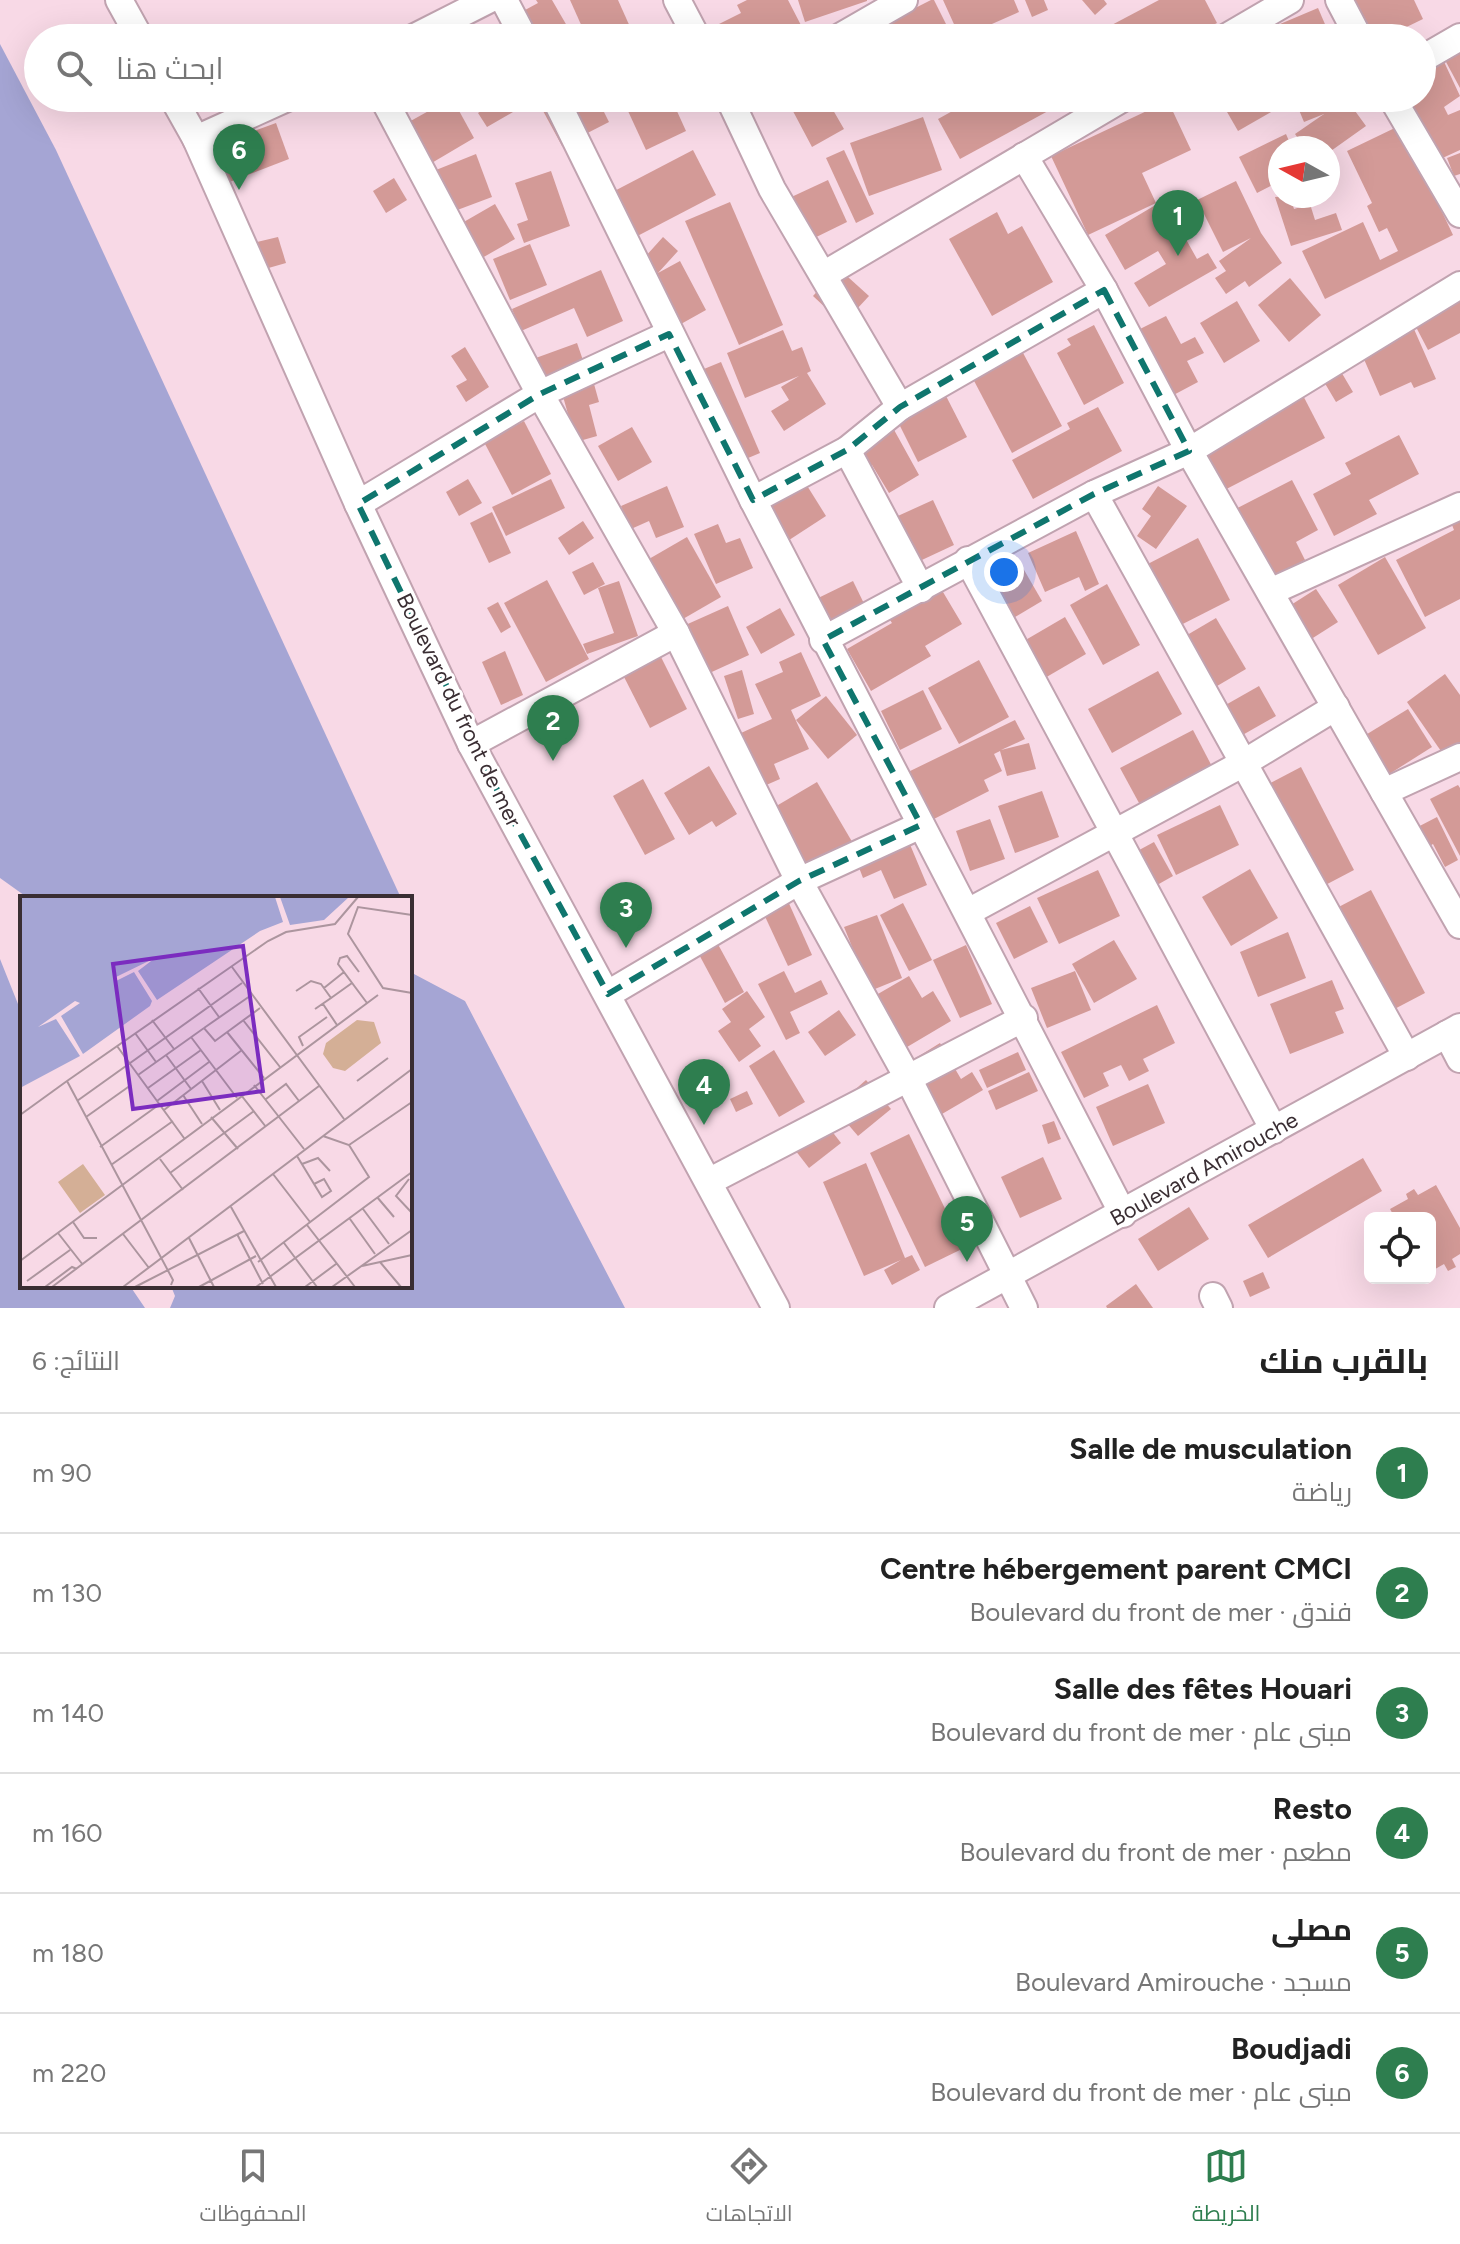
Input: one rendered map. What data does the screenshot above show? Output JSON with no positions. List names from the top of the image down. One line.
{"streets":{"street":["Boulevard du front de mer","Boulevard Amirouche"]},"north":"left","page":{"search":"ابحث هنا","pins":["6","1","2","3","4","5"],"heading":["بالقرب منك","النتائج: 6"],"list":[{"mark":"1","name":"Salle de musculation","note":"رياضة","value":"90 m"},{"mark":"2","name":"Centre hébergement parent CMCI","note":"فندق · Boulevard du front de mer","value":"130 m"},{"mark":"3","name":"Salle des fêtes Houari","note":"مبنى عام · Boulevard du front de mer","value":"140 m"},{"mark":"4","name":"Resto","note":"مطعم · Boulevard du front de mer","value":"160 m"},{"mark":"5","name":"مصلى","note":"مسجد · Boulevard Amirouche","value":"180 m"},{"mark":"6","name":"Boudjadi","note":"مبنى عام · Boulevard du front de mer","value":"220 m"}],"nav":["الخريطة","الاتجاهات","المحفوظات"]}}
